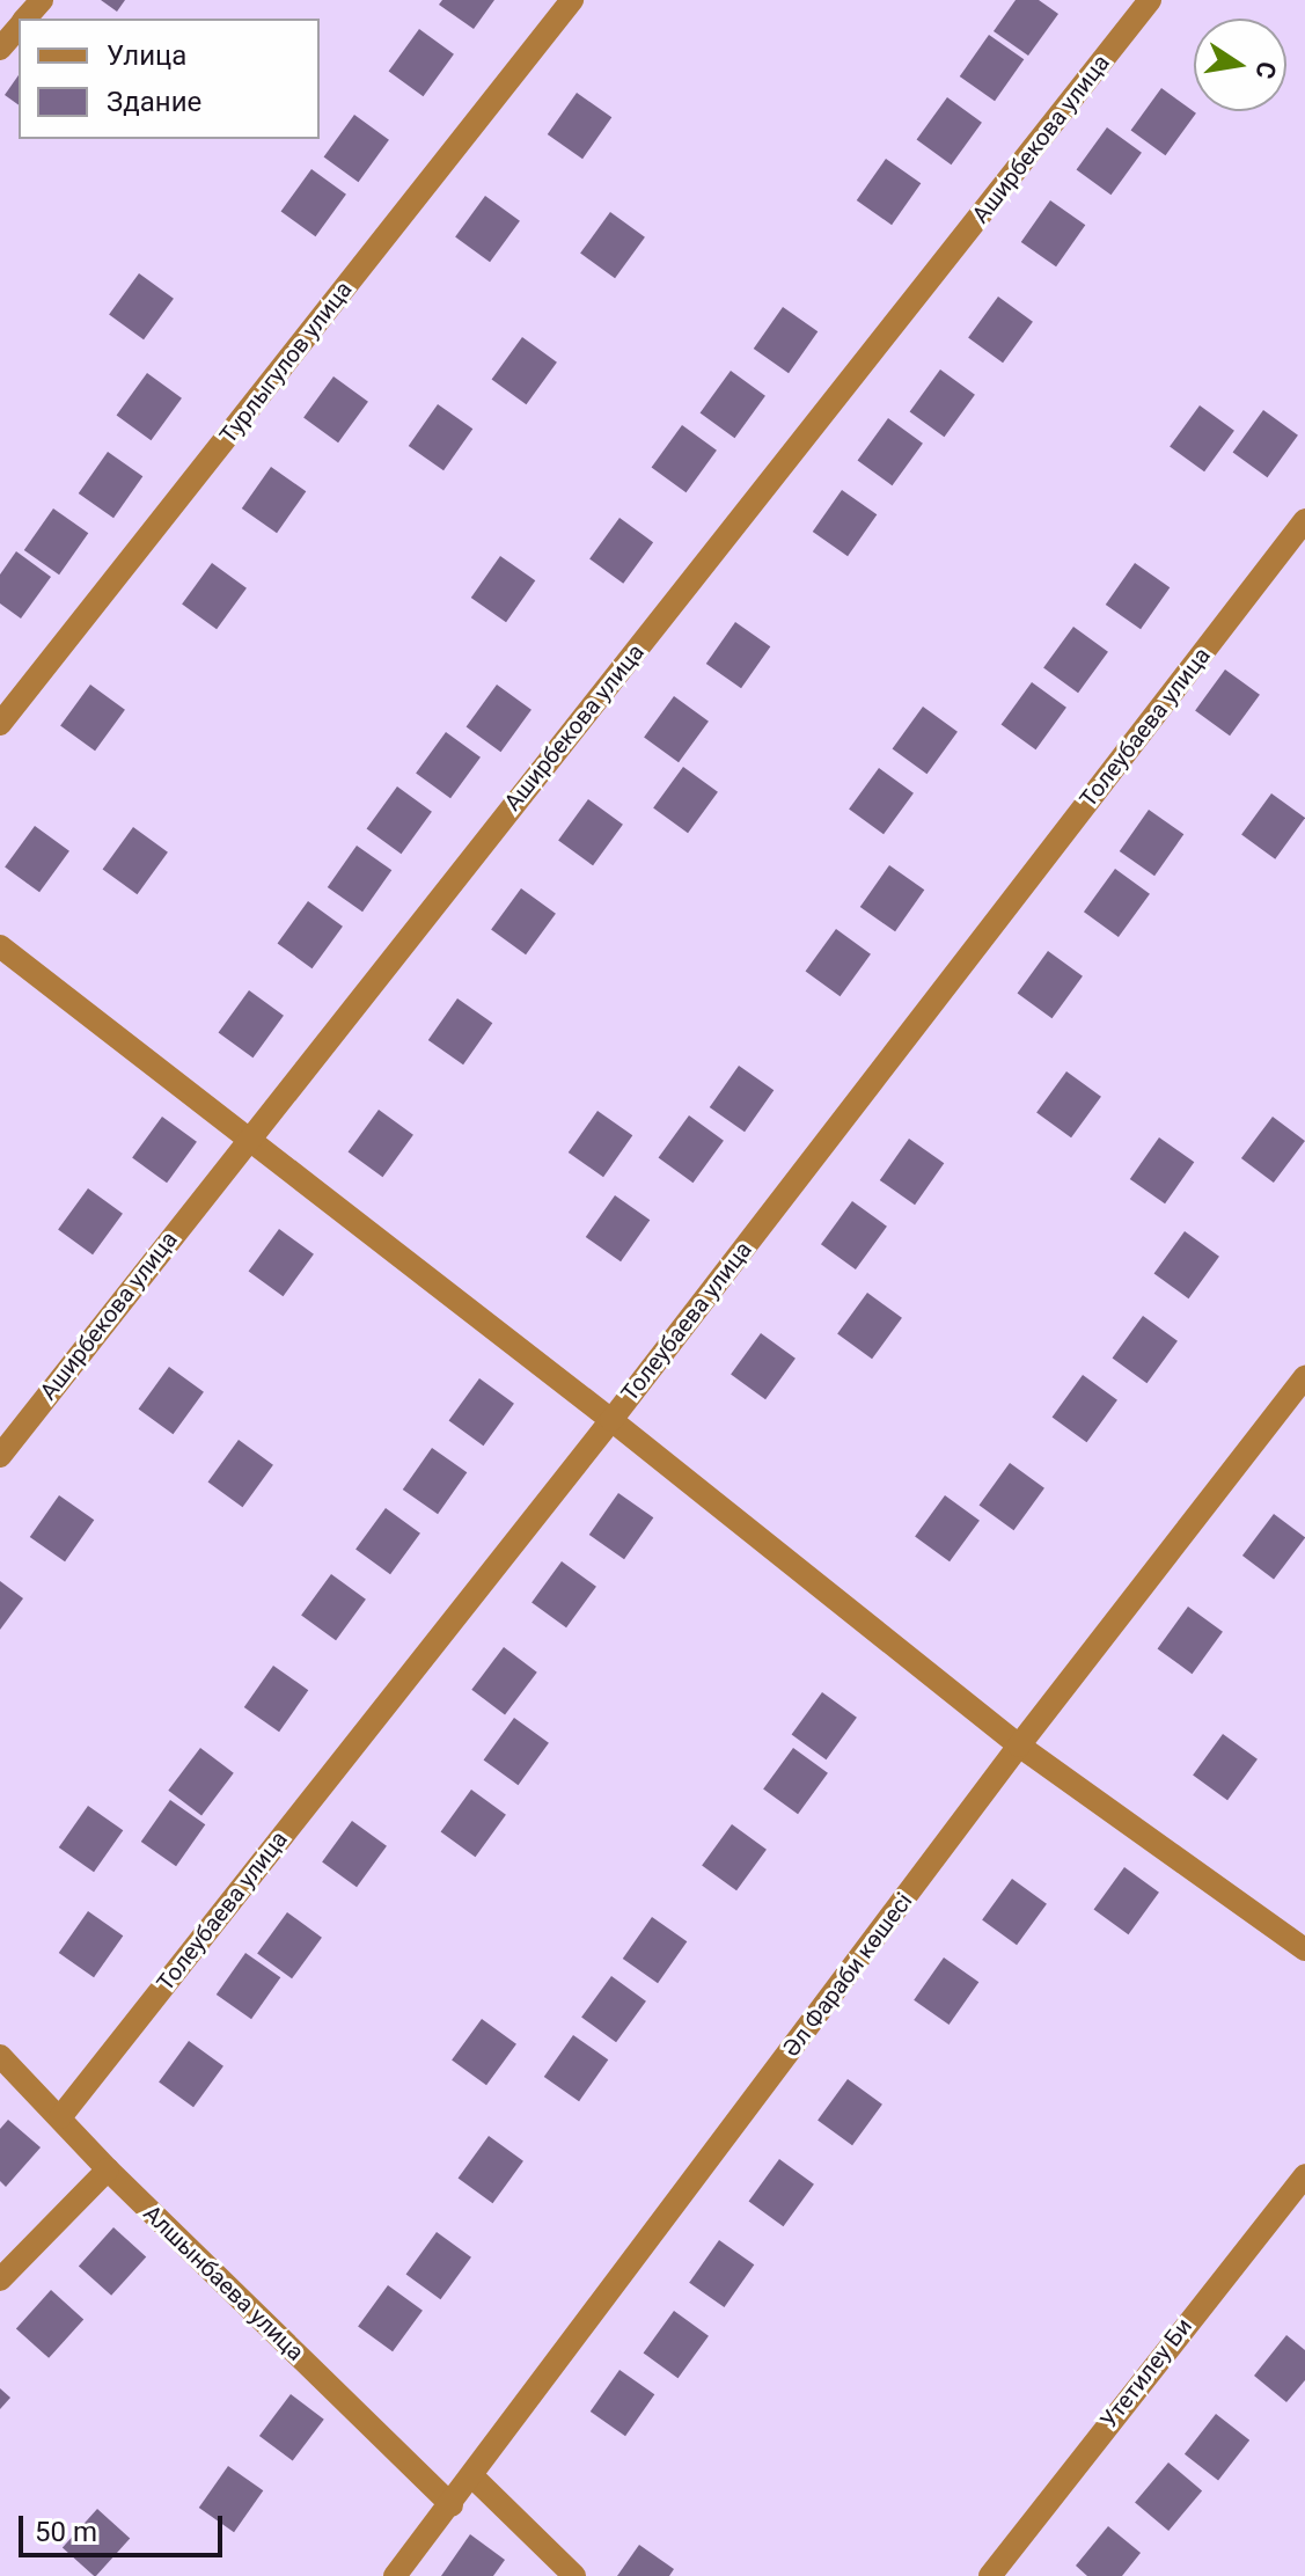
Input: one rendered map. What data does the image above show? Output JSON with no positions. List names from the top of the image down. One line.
{"streets":{"street":["Аширбекова улица","Турлыгулов улица","Толеубаева улица","Әл Фараби көшесі","Алшынбаева улица","Утетилеу Би"]},"crossings":[["Толеубаева улица","Алшынбаева улица"],["Әл Фараби көшесі","Алшынбаева улица"]],"legend":["Улица","Здание"],"scale_bar":"50 m","north":"right"}
